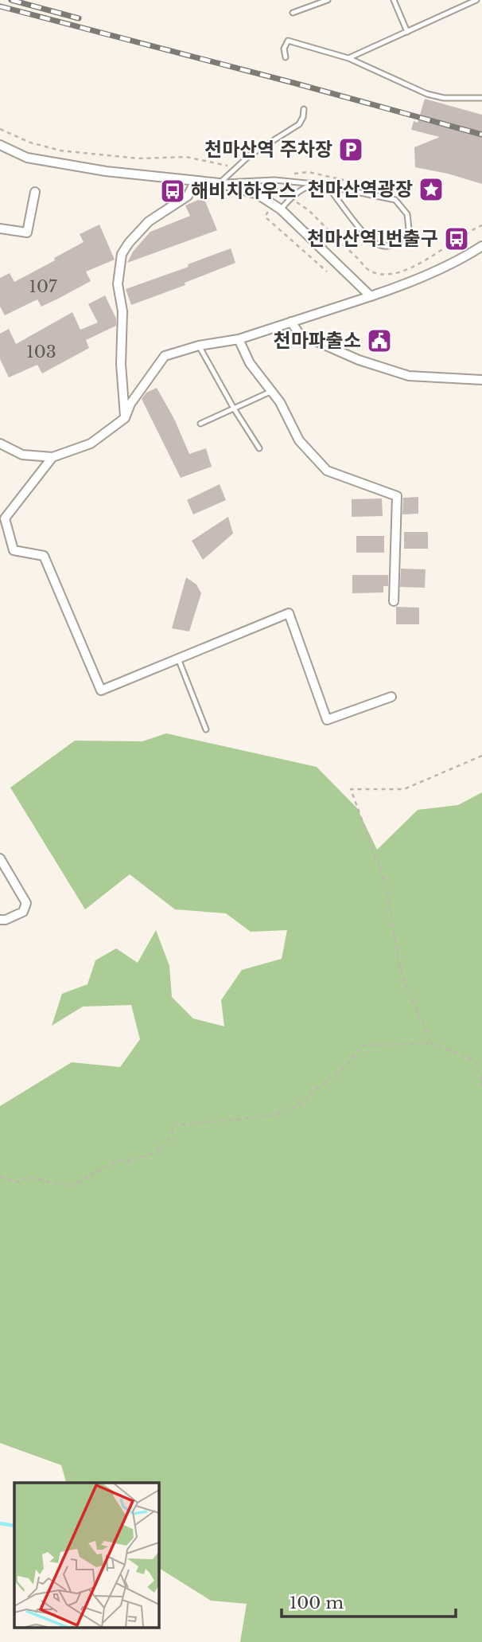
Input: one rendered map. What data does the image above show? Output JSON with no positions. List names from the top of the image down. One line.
{"places":{"parking":["천마산역 주차장"],"place":["천마산역광장"],"bus stop":["해비치하우스","천마산역1번출구"],"public building":["천마파출소"]},"house_numbers":["107","103"],"scale_bar":"100 m"}
